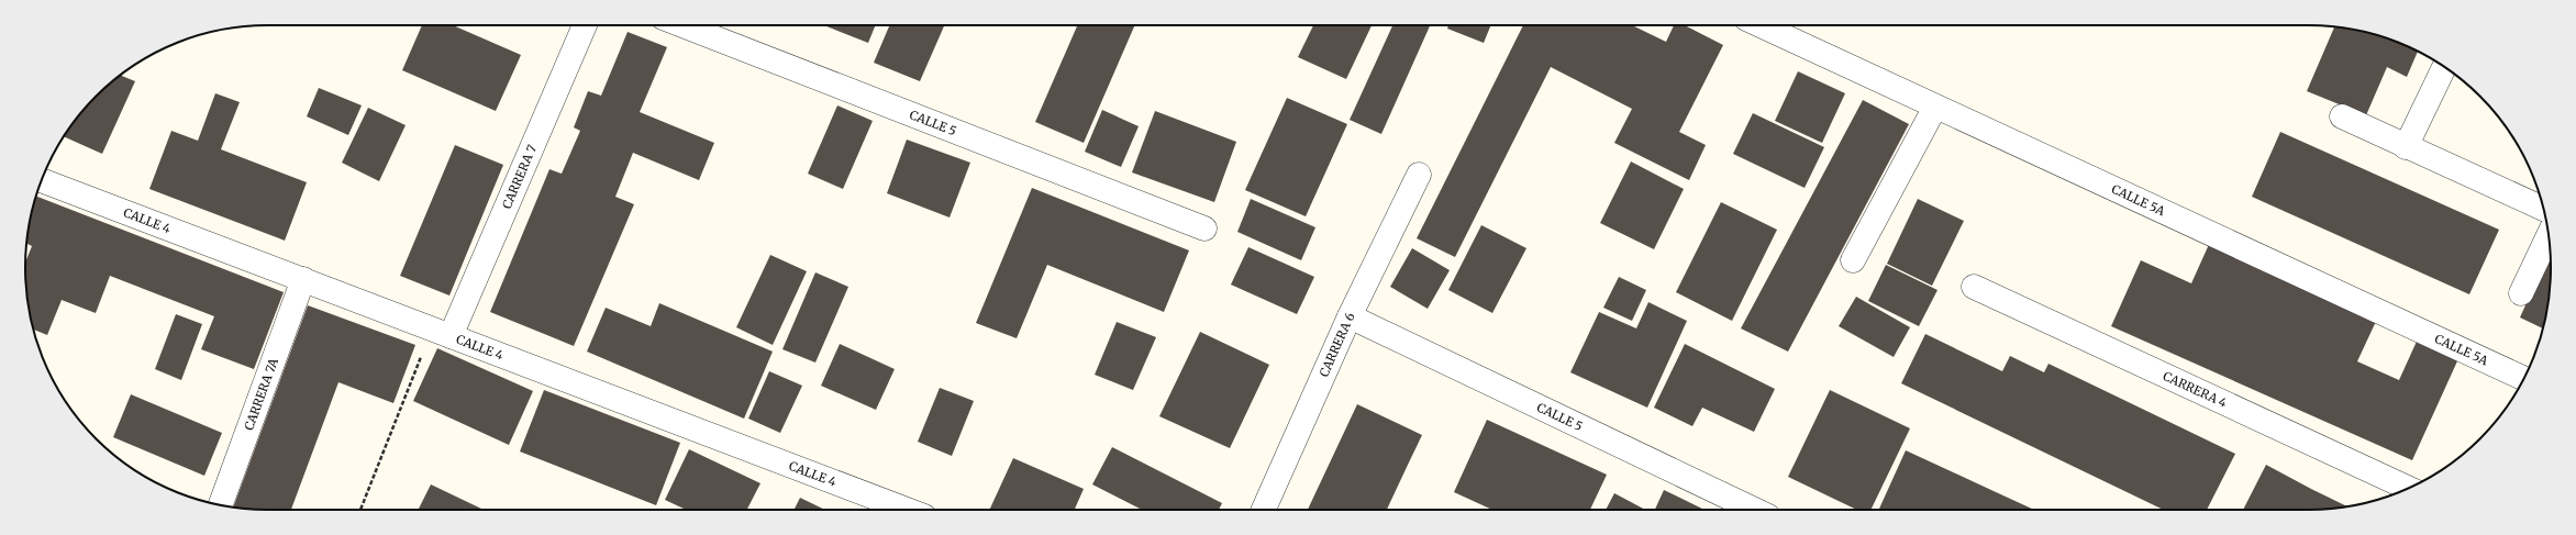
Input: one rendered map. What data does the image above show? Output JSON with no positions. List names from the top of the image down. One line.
{"streets":{"street":["CALLE 5","CARRERA 7","CALLE 5A","CALLE 4","CARRERA 6","CARRERA 4","CARRERA 7A"]},"crossings":[["CALLE 5","CARRERA 6"],["CARRERA 7","CALLE 4"],["CALLE 4","CARRERA 7A"]]}
